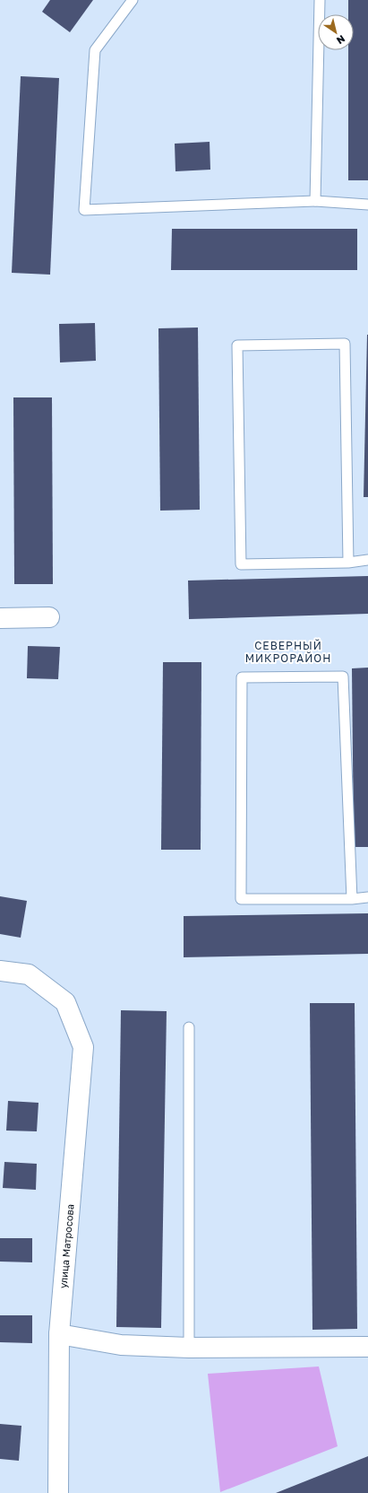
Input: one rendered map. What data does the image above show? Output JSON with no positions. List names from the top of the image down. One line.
{"streets":{"street":["улица Матросова"]},"districts":["СЕВЕРНЫЙ МИКРОРАЙОН"],"north":"bottom right"}
